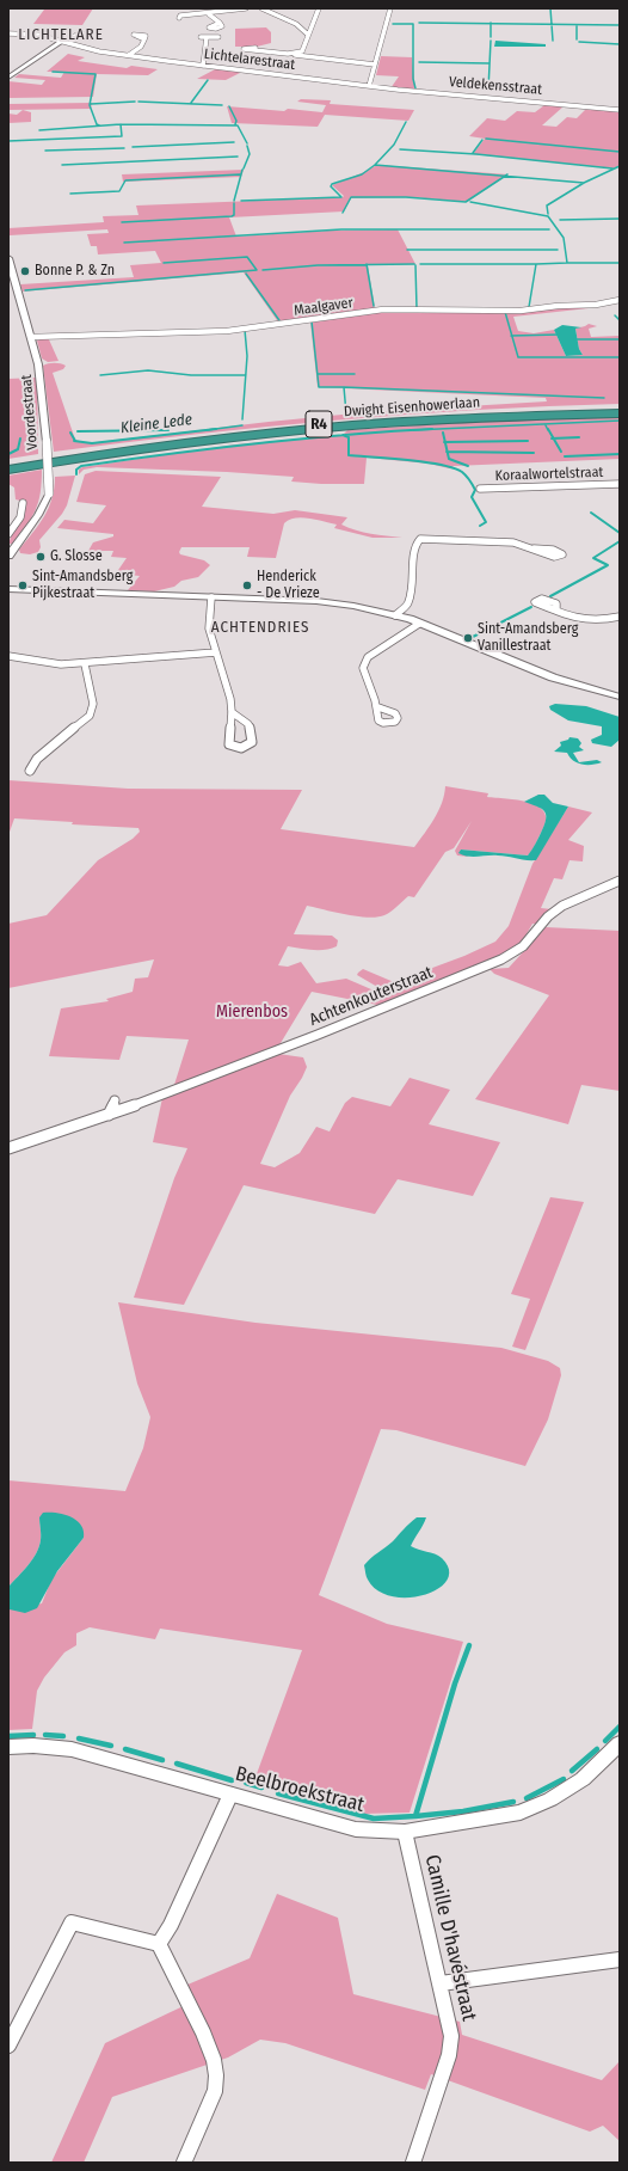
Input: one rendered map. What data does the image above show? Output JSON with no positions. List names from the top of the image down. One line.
{"streets":{"highway":["Dwight Eisenhowerlaan","R4"],"street":["Lichtelarestraat","Veldekensstraat","Maalgaver","Voordestraat","Koraalwortelstraat","Achtenkouterstraat","Beelbroekstraat","Camille D'havéstraat"]},"crossings":[["Lichtelarestraat","Veldekensstraat"],["Maalgaver","Voordestraat"],["Beelbroekstraat","Camille D'havéstraat"]],"districts":["LICHTELARE","ACHTENDRIES"],"water":["Kleine Lede"],"parks":["Mierenbos"],"places":["Bonne P. & Zn","G. Slosse","Sint-Amandsberg Pijkestraat","Henderick - De Vrieze","Sint-Amandsberg Vanillestraat"]}
